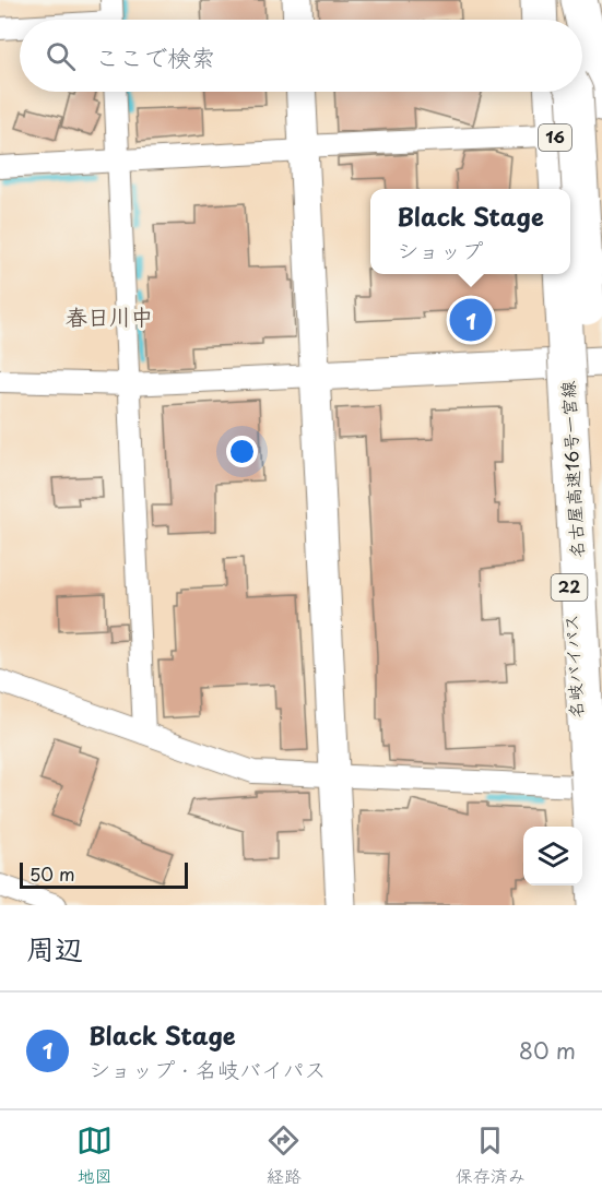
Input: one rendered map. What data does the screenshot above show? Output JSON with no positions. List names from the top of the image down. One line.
{"streets":{"highway":["16","名古屋高速16号一宮線","22","名岐バイパス"]},"districts":["春日川中"],"scale_bar":"50 m","page":{"search":"ここで検索","popup":["Black Stage","ショップ"],"pins":"1","scale":"50 m","heading":"周辺","list":[{"mark":"1","name":"Black Stage","note":"ショップ · 名岐バイパス","value":"80 m"}],"nav":["地図","経路","保存済み"]}}
